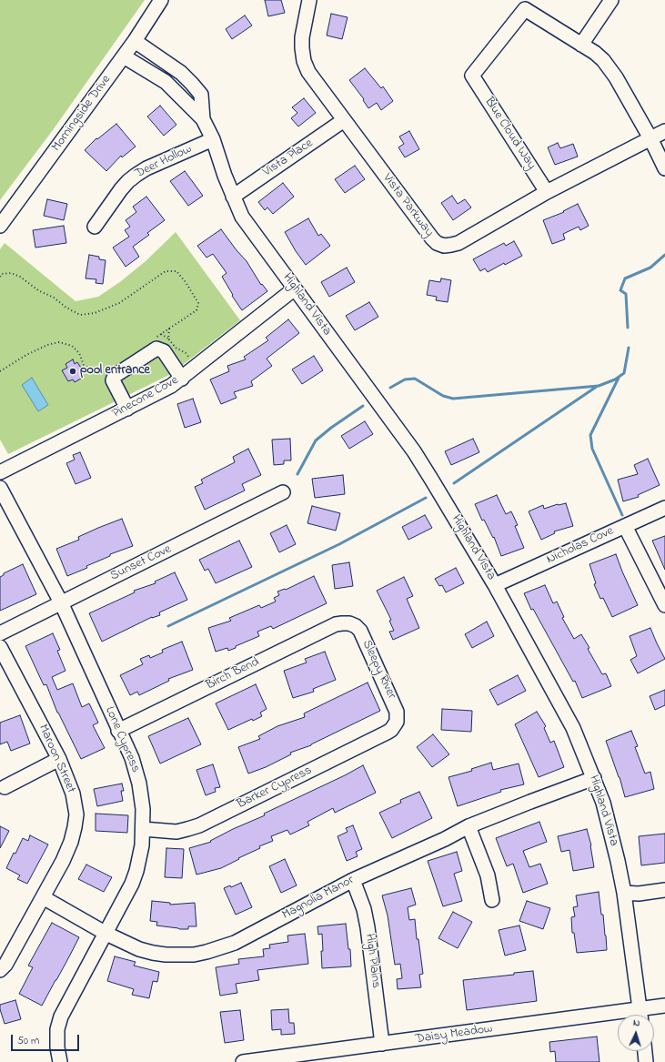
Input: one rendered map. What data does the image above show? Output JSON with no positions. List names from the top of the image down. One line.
{"streets":{"street":["Morningside Drive","Blue Cloud Way","Vista Place","Deer Hollow","Vista Parkway","Highland Vista","Pinecone Cove","Nicholas Cove","Sunset Cove","Sleepy River","Birch Bend","Lone Cypress","Maroon Street","Barker Cypress","Magnolia Manor","High Plains","Daisy Meadow"]},"crossings":[["Morningside Drive","Highland Vista"],["Blue Cloud Way","Vista Parkway"],["Vista Place","Vista Parkway"],["Vista Place","Highland Vista"],["Deer Hollow","Highland Vista"],["Highland Vista","Pinecone Cove"],["Highland Vista","Nicholas Cove"],["Highland Vista","Magnolia Manor"],["Sunset Cove","Lone Cypress"],["Sleepy River","Birch Bend"],["Sleepy River","Barker Cypress"],["Birch Bend","Lone Cypress"],["Lone Cypress","Barker Cypress"],["Lone Cypress","Magnolia Manor"],["Maroon Street","Magnolia Manor"],["Magnolia Manor","High Plains"],["High Plains","Daisy Meadow"]],"places":["pool entrance"],"scale_bar":"50 m","north":"top"}
